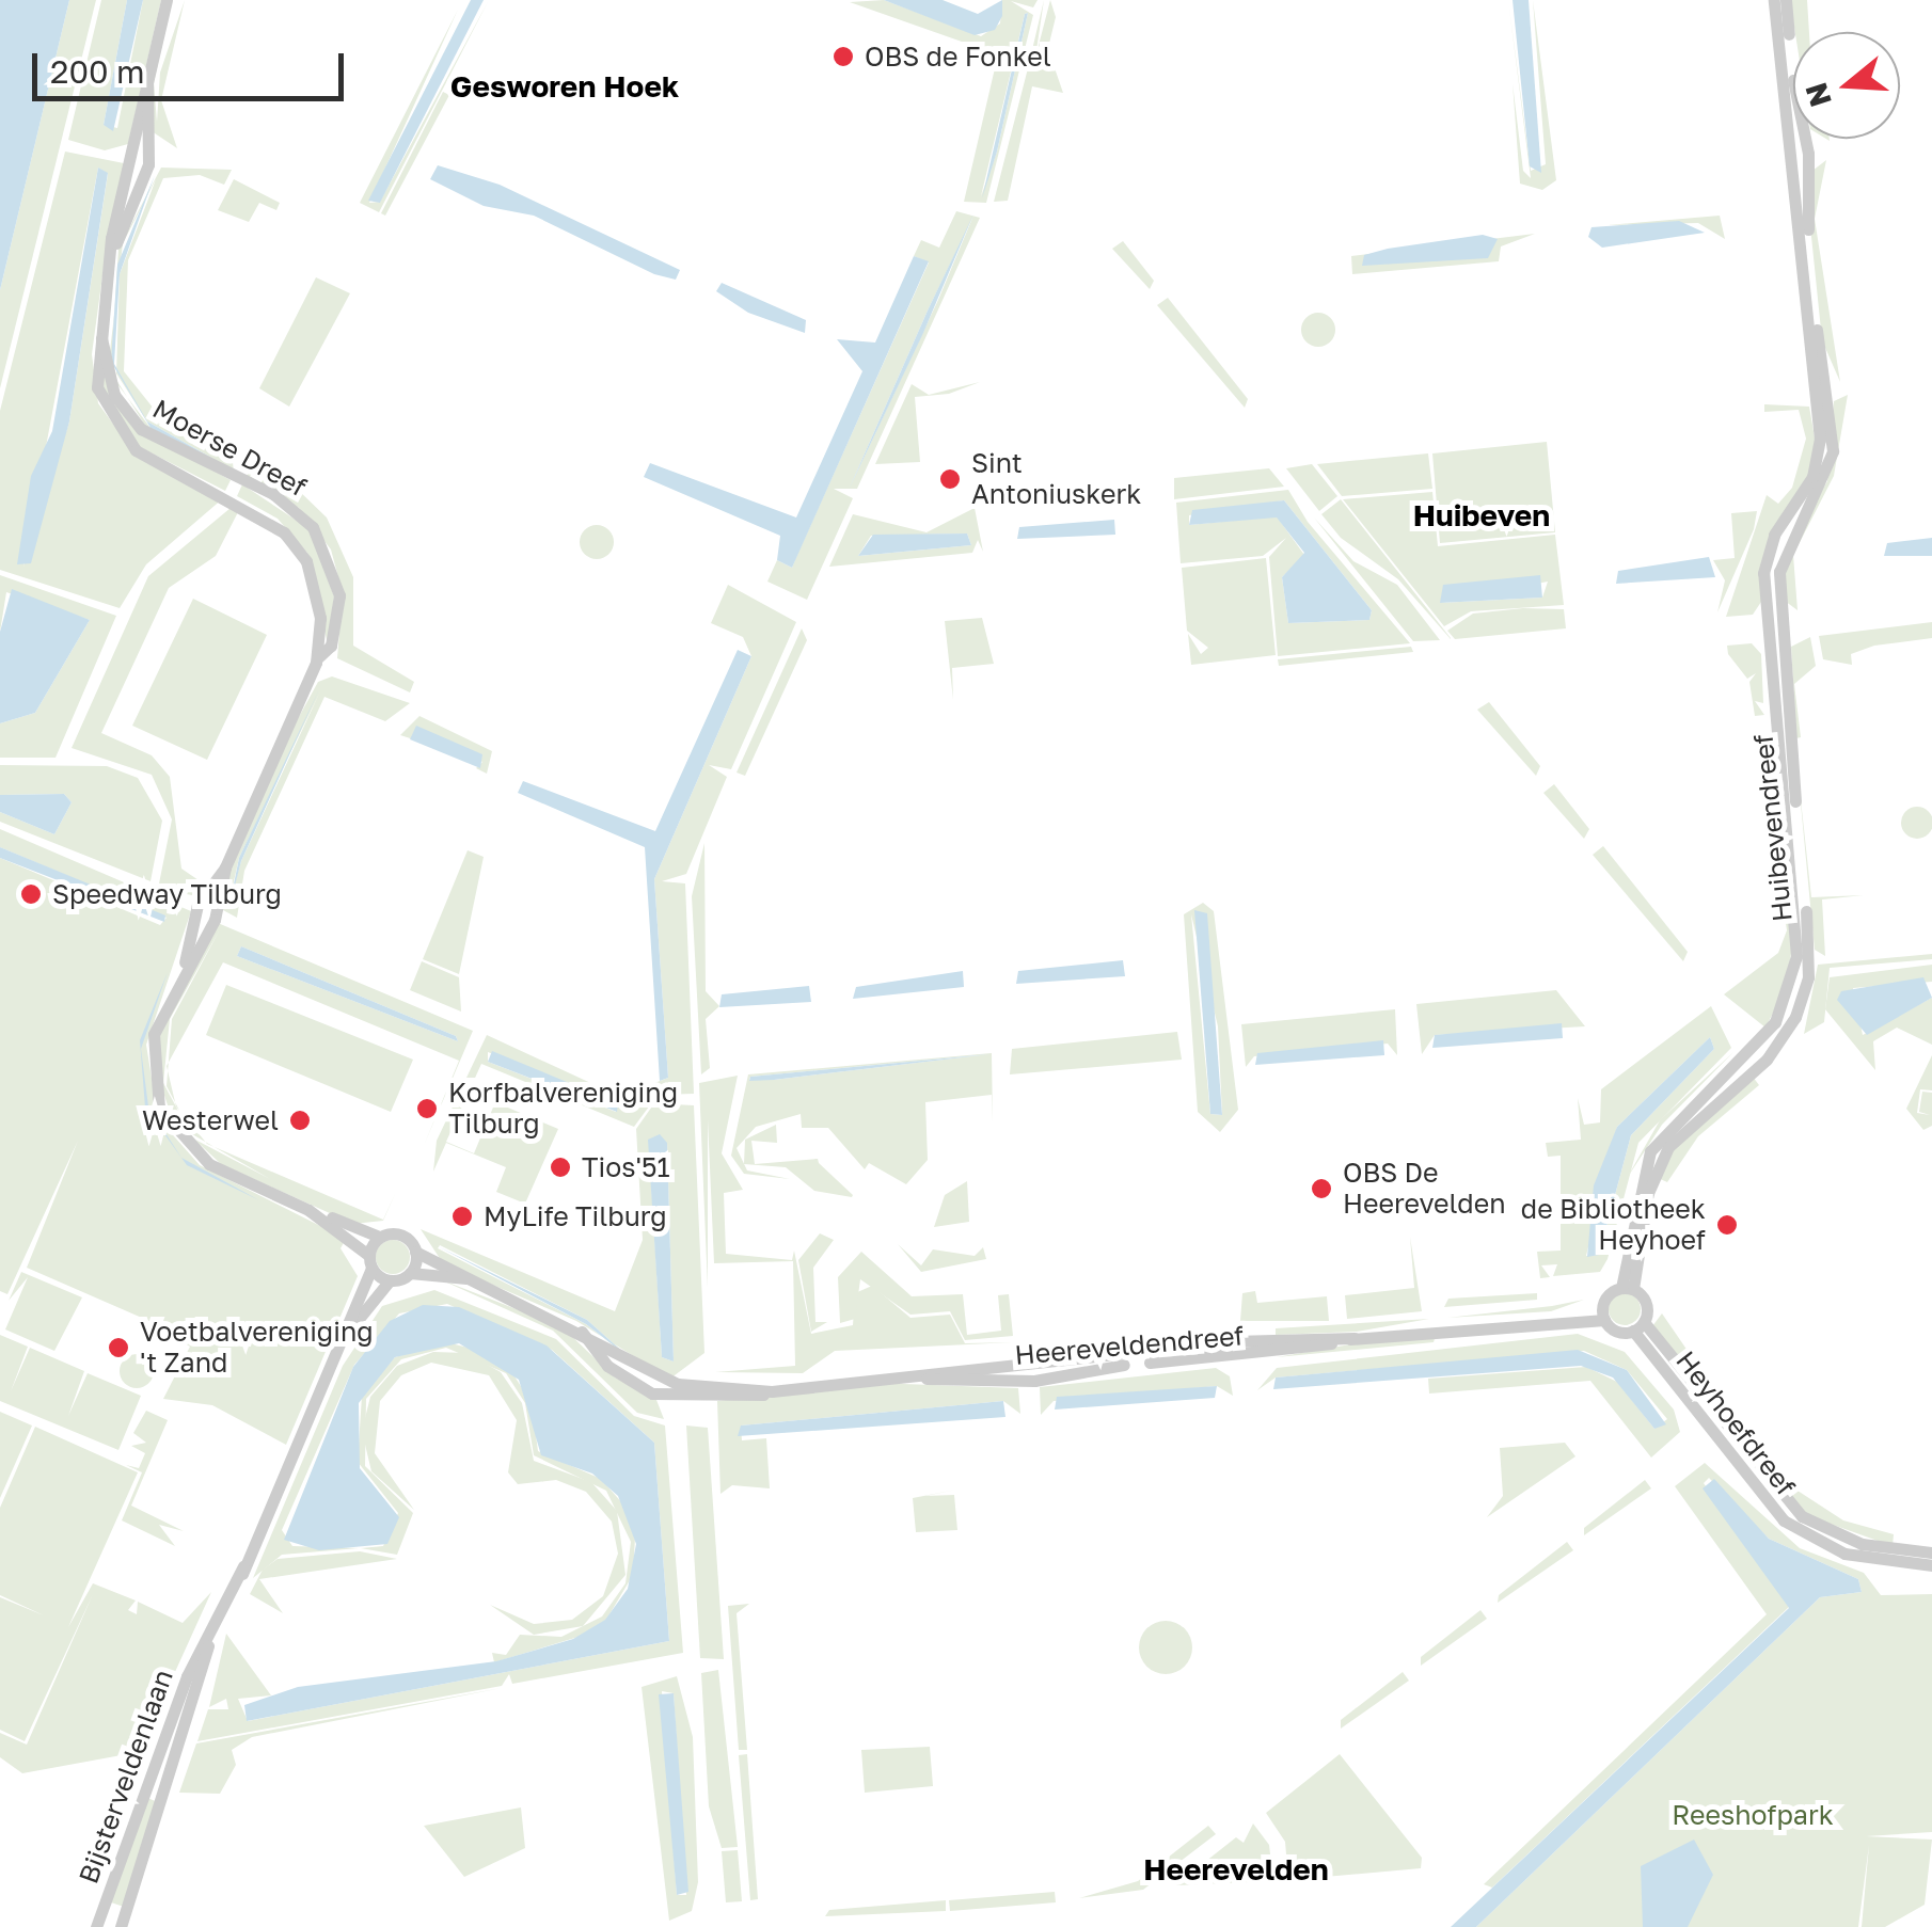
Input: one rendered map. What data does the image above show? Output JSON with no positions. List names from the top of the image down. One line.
{"streets":{"street":["Moerse Dreef","Huibevendreef","Heereveldendreef","Heyhoefdreef","Bijsterveldenlaan"]},"crossings":[["Moerse Dreef","Bijsterveldenlaan"]],"districts":["Gesworen Hoek","Huibeven","Heerevelden"],"parks":["Reeshofpark"],"places":["OBS de Fonkel","Sint Antoniuskerk","Speedway Tilburg","Korfbalvereniging Tilburg","Westerwel","Tios'51","OBS De Heerevelden","MyLife Tilburg","de Bibliotheek Heyhoef","Voetbalvereniging 't Zand"],"scale_bar":"200 m","north":"left"}
